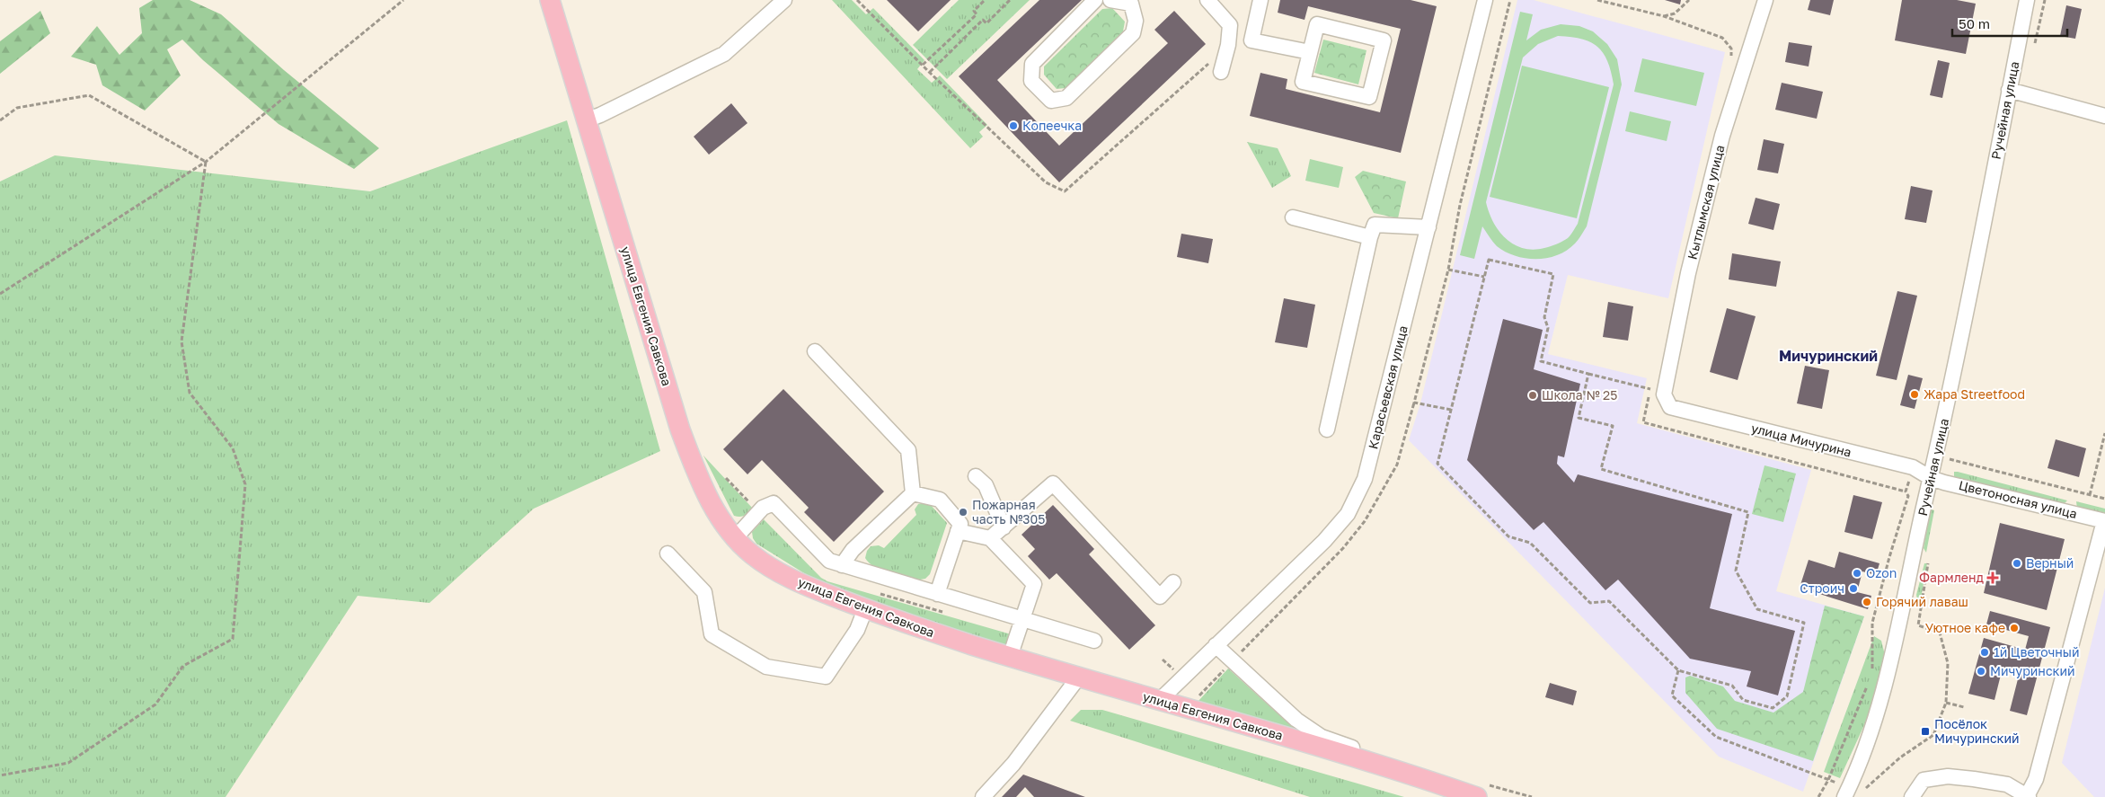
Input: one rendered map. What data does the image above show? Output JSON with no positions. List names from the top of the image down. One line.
{"streets":{"main road":["улица Евгения Савкова"],"street":["Ручейная улица","Кытлымская улица","Карасьевская улица","улица Мичурина","Цветоносная улица"]},"crossings":[["Ручейная улица","улица Мичурина"],["Ручейная улица","Цветоносная улица"],["Кытлымская улица","улица Мичурина"],["улица Евгения Савкова","Карасьевская улица"],["улица Мичурина","Цветоносная улица"]],"districts":["Мичуринский"],"places":{"other":["Копеечка","Жара Streetfood","Школа № 25","Пожарная часть №305","Верный","Ozon","Строич","Горячий лаваш","Уютное кафе","1й Цветочный","Мичуринский"],"health":["Фармленд"],"transit":["Посёлок Мичуринский"]},"scale_bar":"50 m"}
